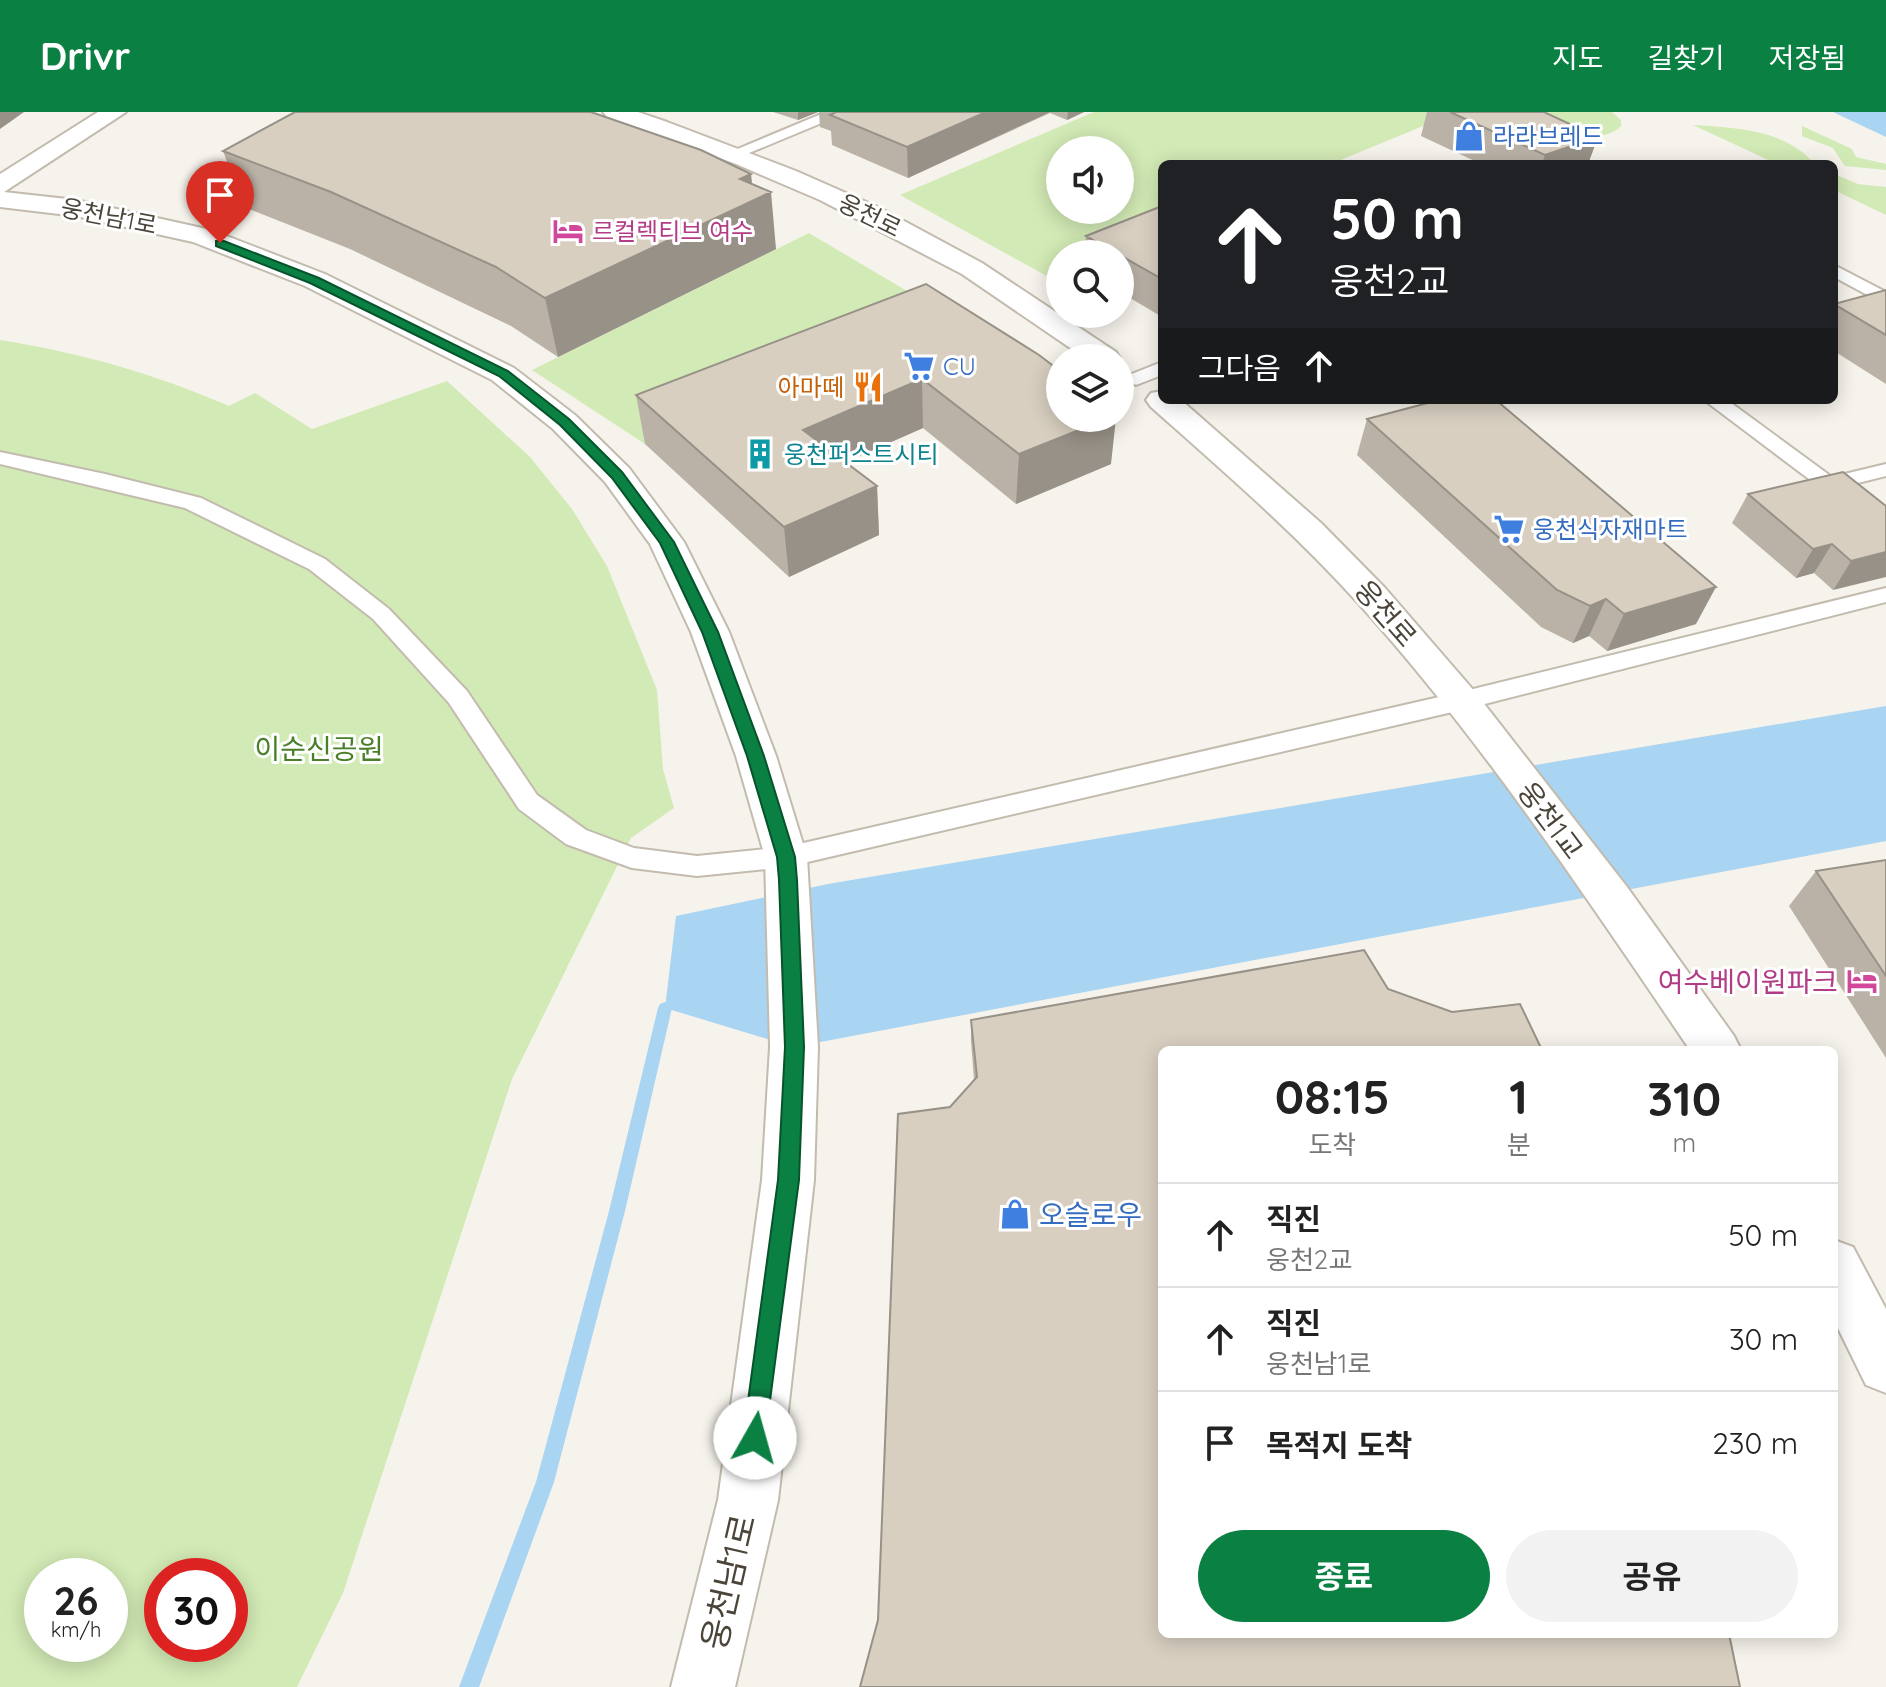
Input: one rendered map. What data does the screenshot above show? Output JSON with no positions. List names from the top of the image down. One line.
{"streets":{"street":["웅천로","웅천남1로","웅천1교"]},"crossings":[["웅천로","웅천1교"]],"parks":["이순신공원"],"places":{"shop":["라라브레드","오슬로우"],"hotel":["르컬렉티브 여수","여수베이원파크"],"supermarket":["CU","웅천식자재마트"],"restaurant":["아마떼"],"building":["웅천퍼스트시티"]},"page":{"header":"Drivr","nav":["지도","길찾기","저장됨"],"turn":["50 m","웅천2교"],"then":"그다음","eta":["08:15","도착","1","분","310","m"],"list":[{"name":"직진","note":"웅천2교","value":"50 m"},{"name":"직진","note":"웅천남1로","value":"30 m"},{"name":"목적지 도착","value":"230 m"}],"buttons":["종료","공유"],"speed":"26 km/h","limit":"30"}}
